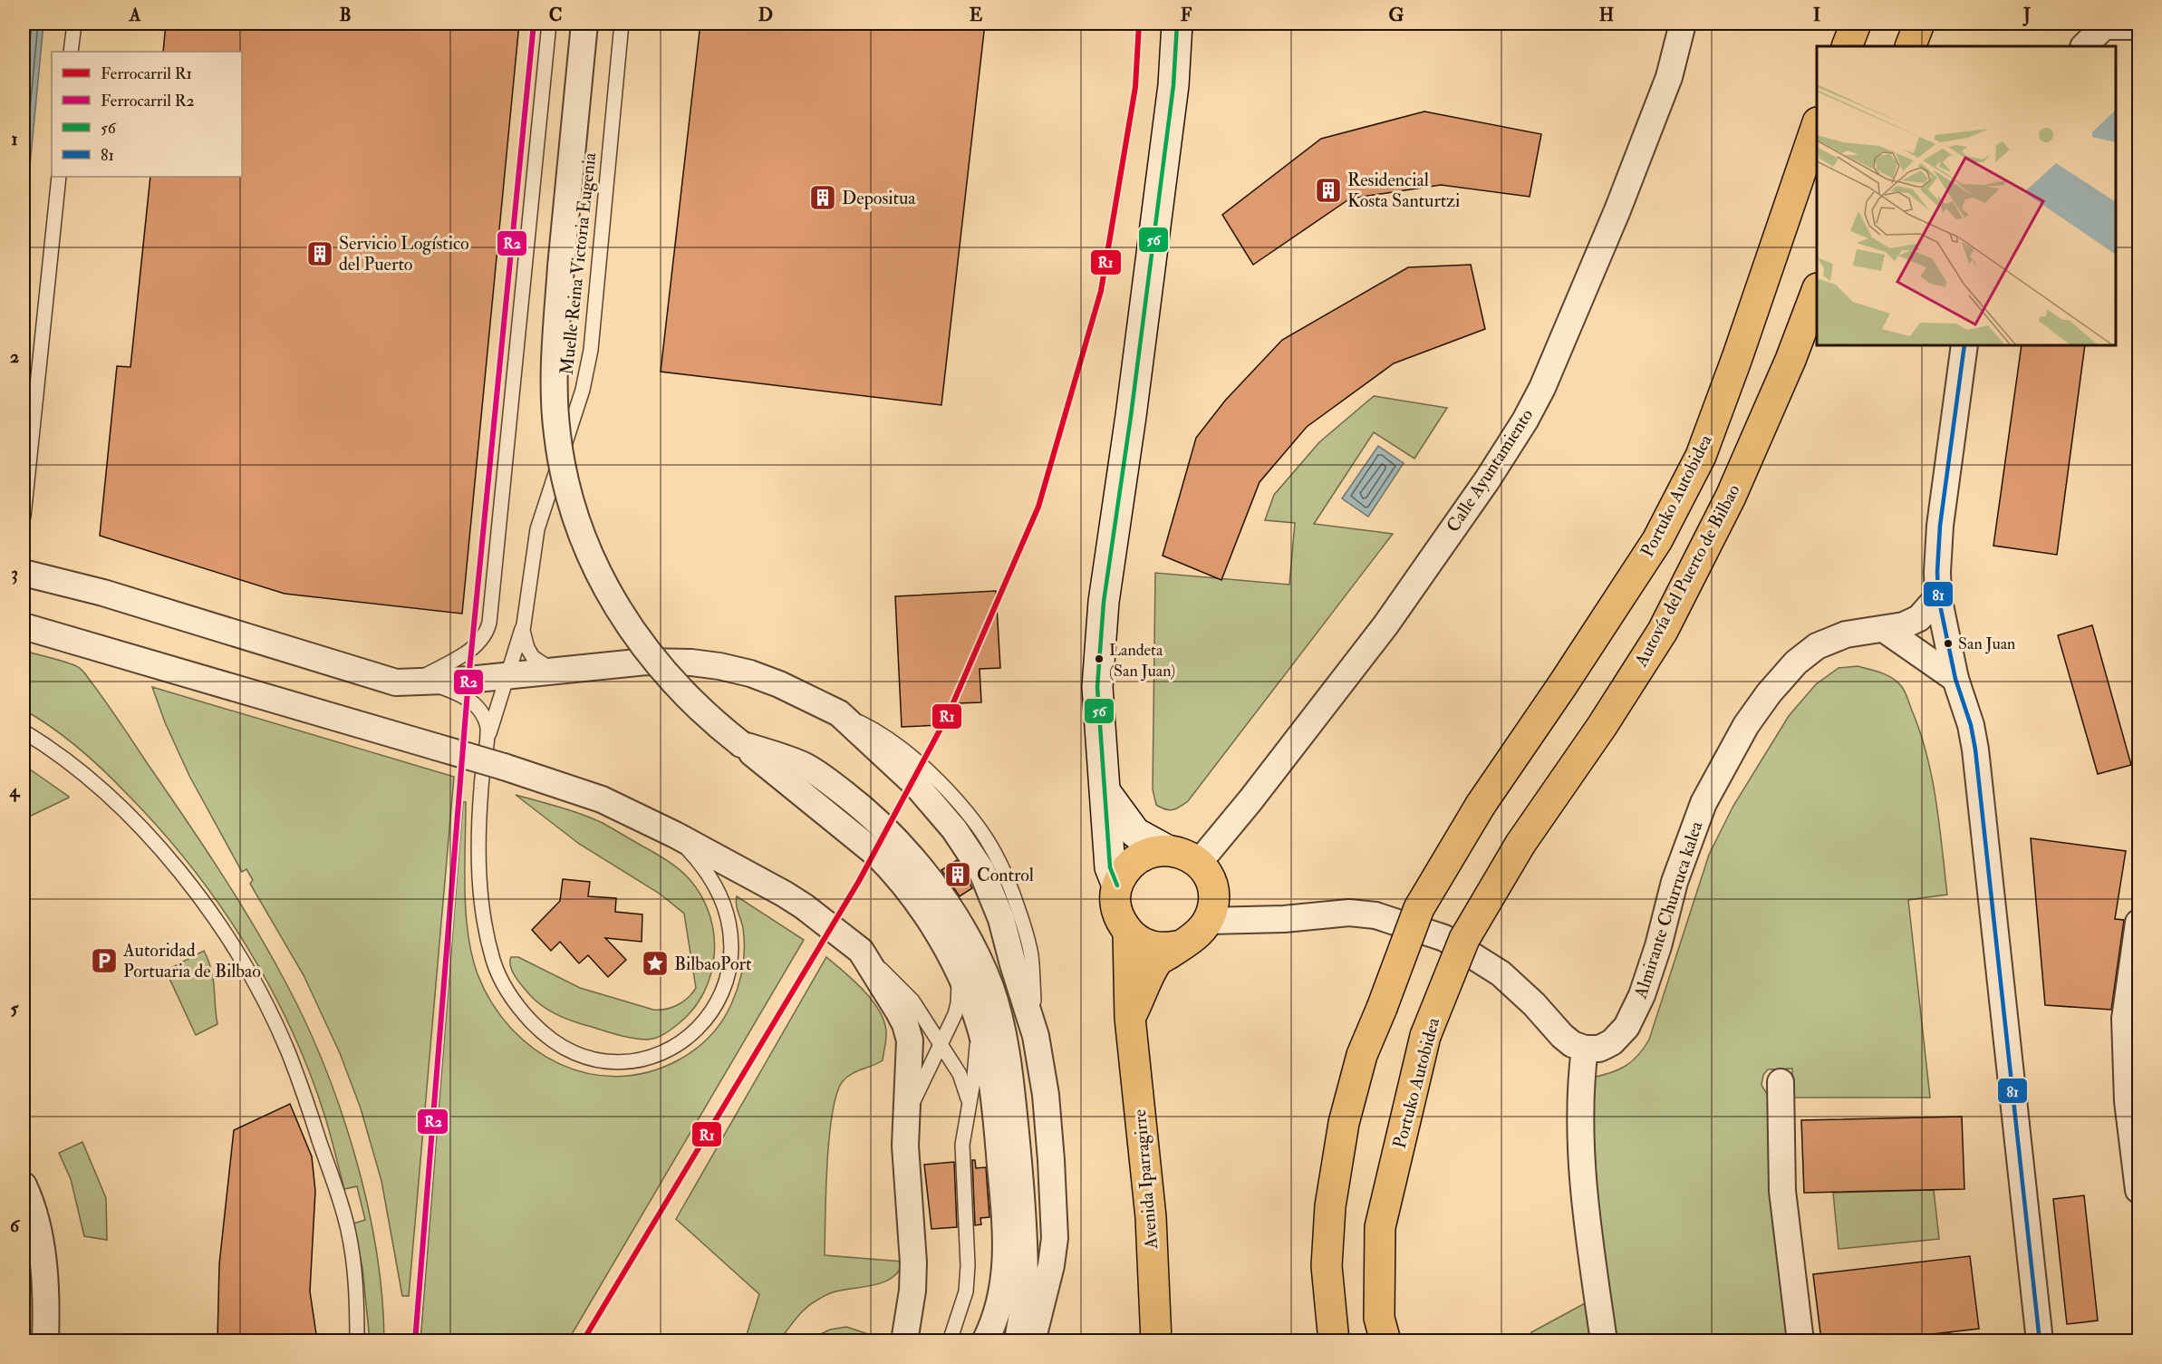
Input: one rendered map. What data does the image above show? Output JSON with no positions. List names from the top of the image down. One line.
{"streets":{"highway":["Portuko Autobidea","Autovía del Puerto de Bilbao","Avenida Iparragirre"],"street":["Calle Ayuntamiento","Almirante Churruca kalea"],"lane":["Muelle Reina Victoria Eugenia"]},"crossings":[["Calle Ayuntamiento","Avenida Iparragirre"],["Portuko Autobidea","Autovía del Puerto de Bilbao"]],"places":{"building":["Residencial Kosta Santurtzi","Depositua","Servicio Logístico del Puerto","Control"],"other":["San Juan","Landeta (San Juan)"],"parking":["Autoridad Portuaria de Bilbao"],"place":["BilbaoPort"]},"lines":["rail line R1","rail line R2","transit line 56","transit line 81"],"legend":["Ferrocarril R1","Ferrocarril R2","56","81"],"grid":{"columns":["A","B","C","D","E","F","G","H","I","J"],"rows":["1","2","3","4","5","6"]}}
